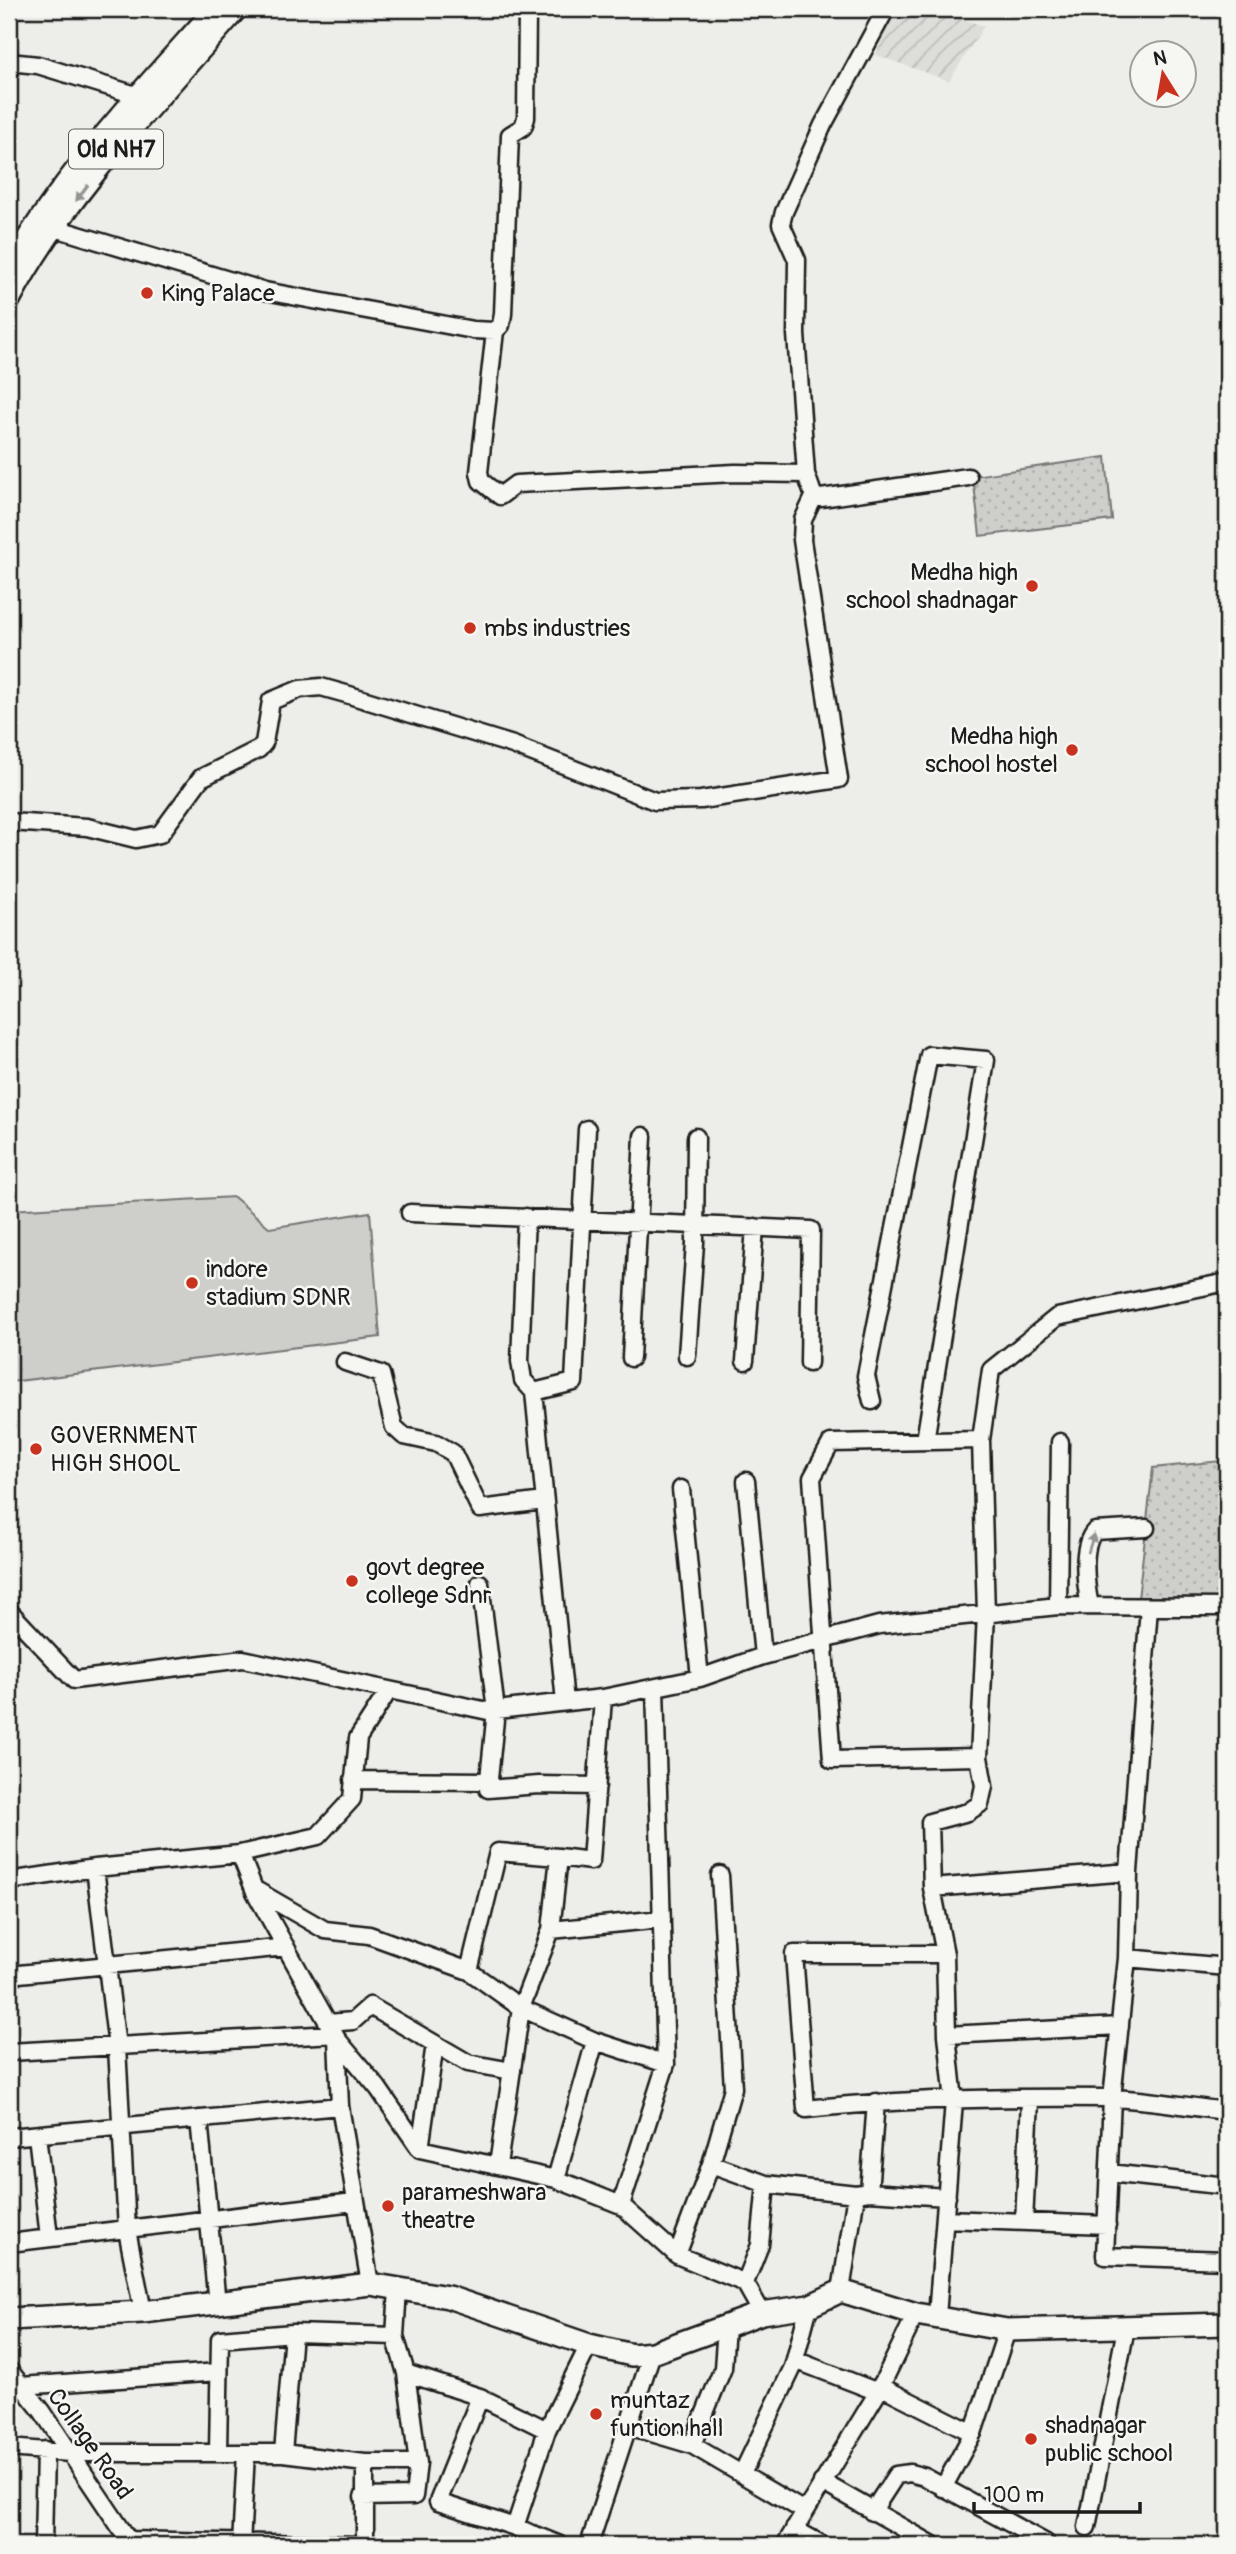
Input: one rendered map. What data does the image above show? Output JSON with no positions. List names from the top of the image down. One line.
{"streets":{"main road":["Old NH7"],"street":["Collage Road"]},"places":["King Palace","Medha high school shadnagar","mbs industries","Medha high school hostel","indore stadium SDNR","GOVERNMENT HIGH SHOOL","govt degree college Sdnr","parameshwara theatre","muntaz funtion hall","shadnagar public school"],"scale_bar":"100 m","north":"top"}
